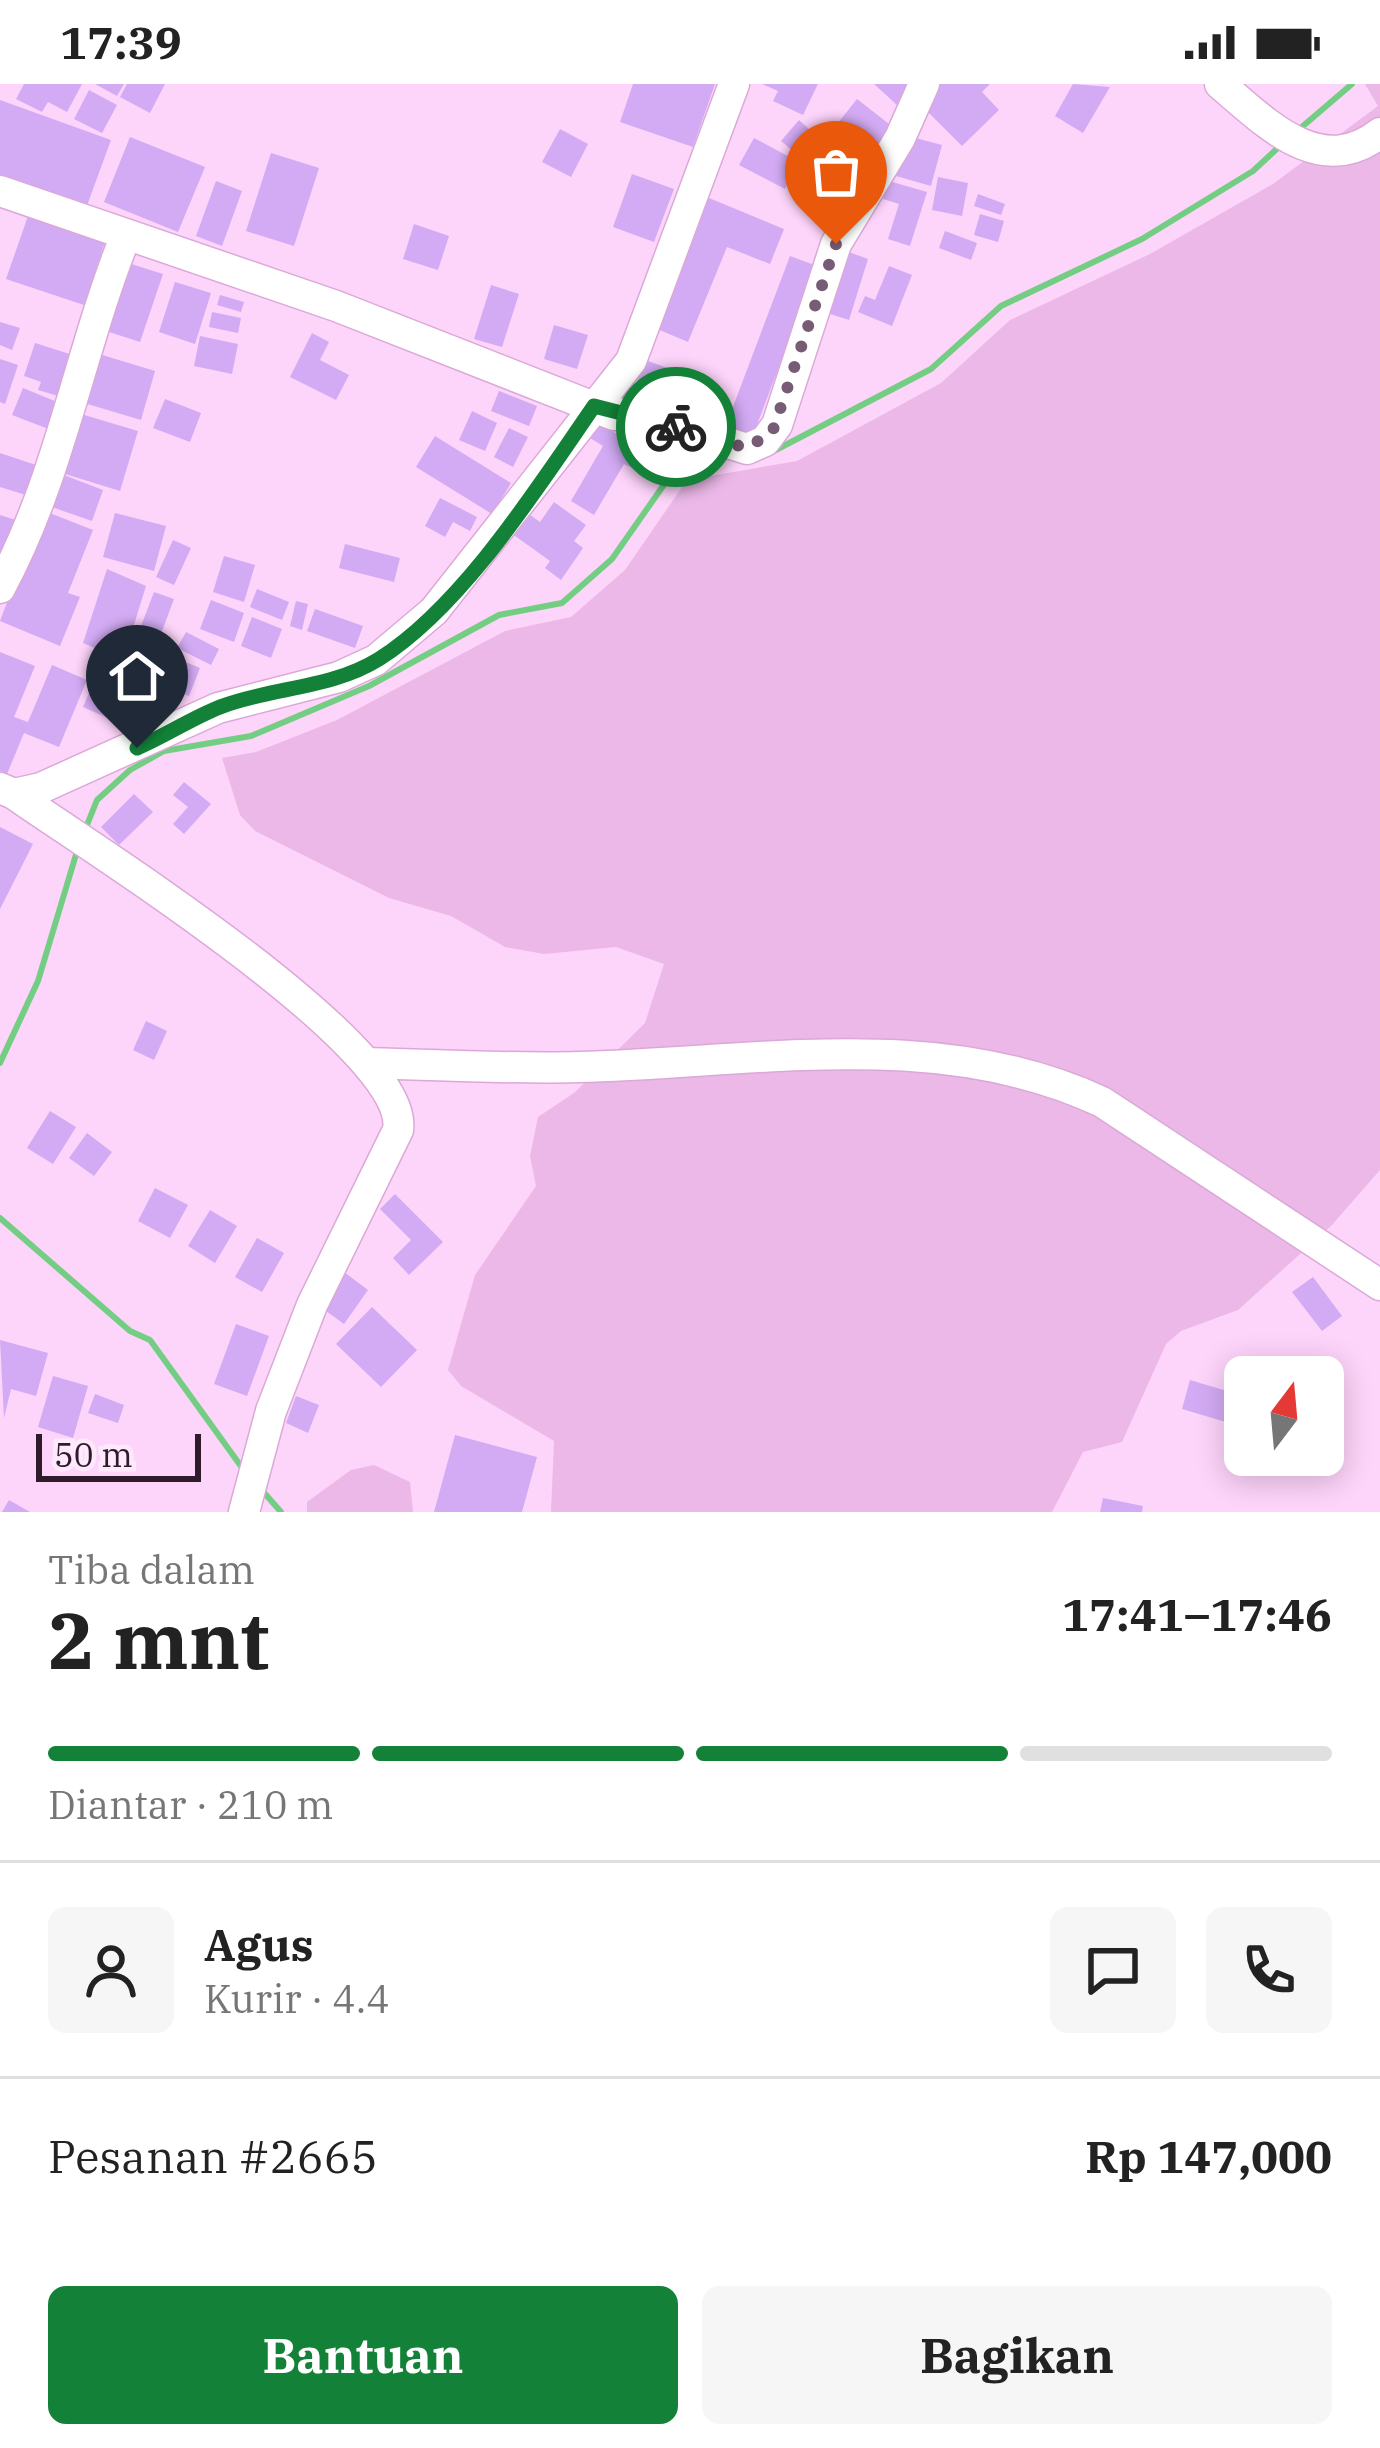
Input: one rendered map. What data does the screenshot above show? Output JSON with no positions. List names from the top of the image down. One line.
{"scale_bar":"50 m","north":"top","page":{"status":"17:39","scale":"50 m","heading":["2 mnt","Tiba dalam","17:41–17:46"],"panel":["Agus","Kurir · 4.4","Pesanan #2665","Rp 147,000"],"bar":"Diantar · 210 m","buttons":["Bantuan","Bagikan"]}}
